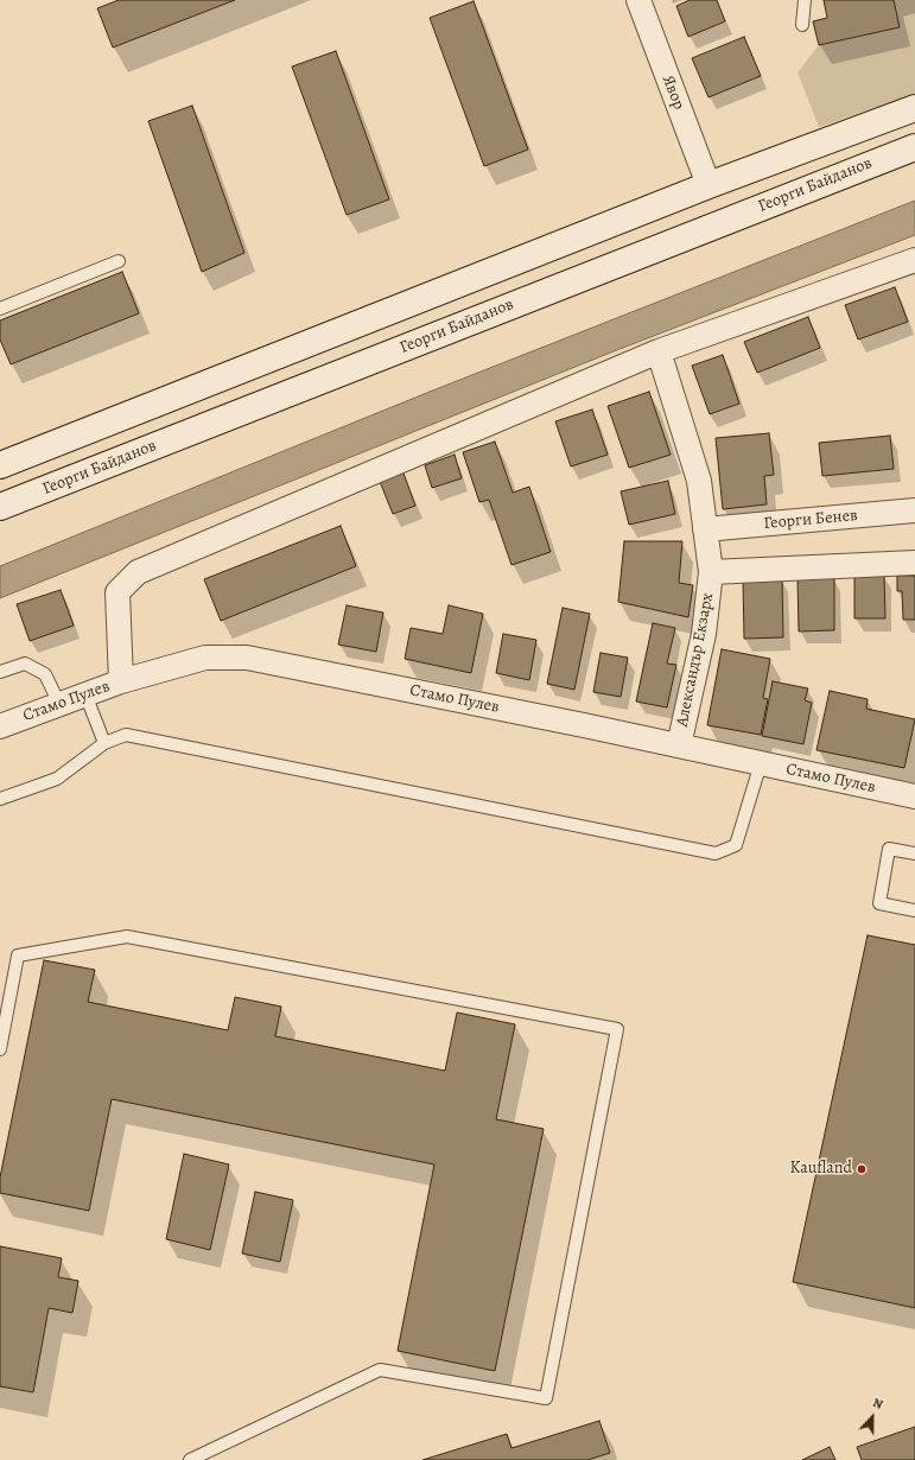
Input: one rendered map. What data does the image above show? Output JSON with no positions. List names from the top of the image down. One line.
{"streets":{"main road":["Георги Байданов"],"street":["Явор","Георги Бенев","Александър Екзарх","Стамо Пулев"]},"crossings":[["Георги Бенев","Александър Екзарх"],["Александър Екзарх","Стамо Пулев"]],"places":["Kaufland"],"north":"top"}
